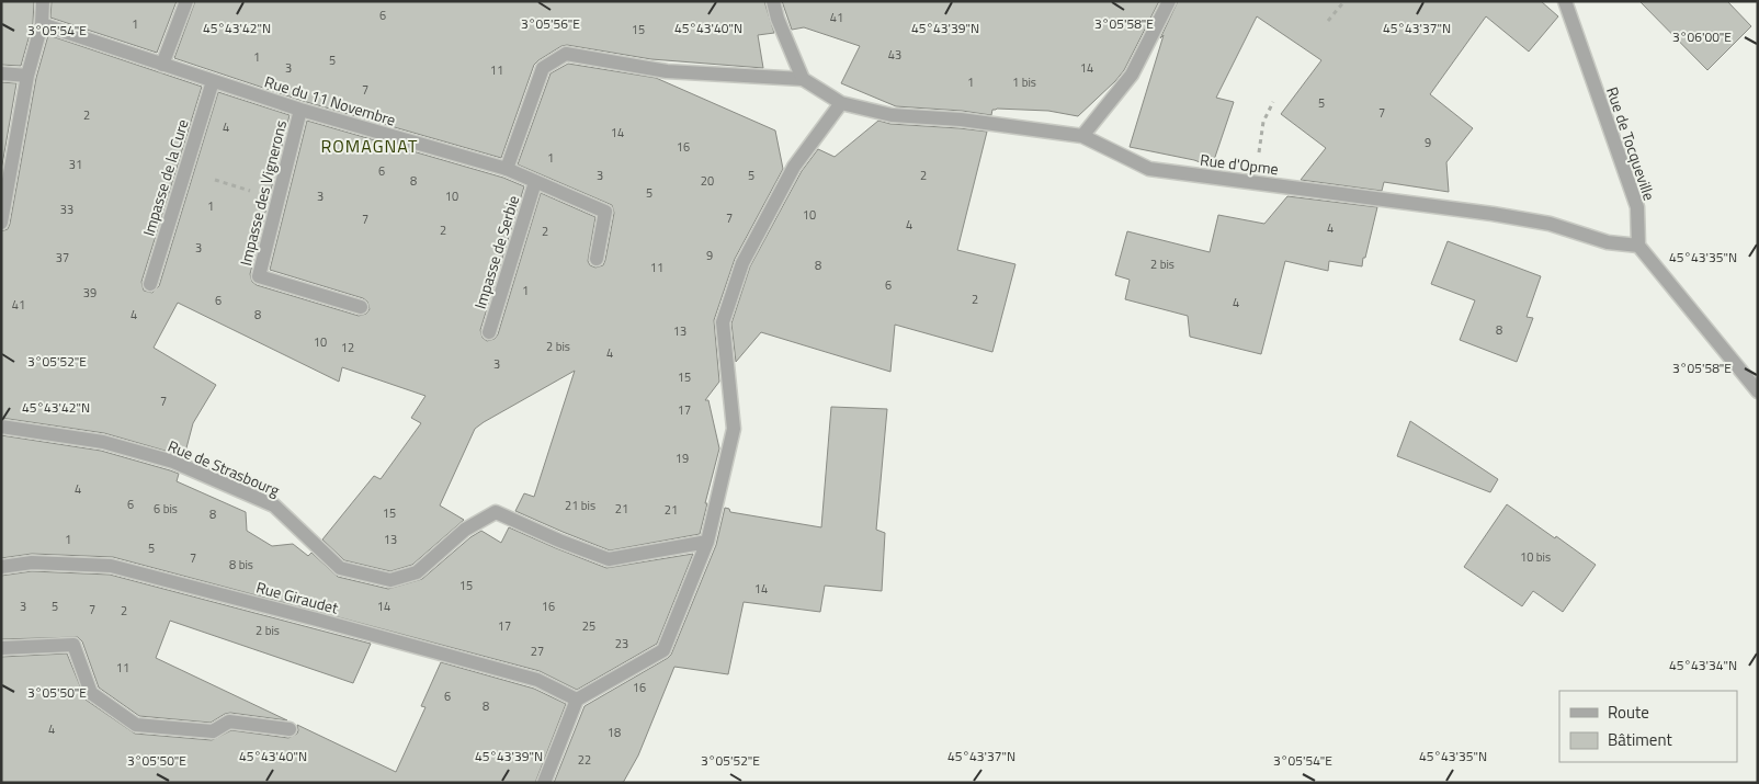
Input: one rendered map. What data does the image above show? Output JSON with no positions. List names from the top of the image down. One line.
{"streets":{"street":["Rue du 11 Novembre","Rue de Tocqueville","Rue d'Opme","Impasse de la Cure","Impasse des Vignerons","Impasse de Serbie","Rue de Strasbourg","Rue Giraudet"]},"crossings":[["Rue du 11 Novembre","Impasse de la Cure"],["Rue du 11 Novembre","Impasse des Vignerons"],["Rue du 11 Novembre","Impasse de Serbie"],["Rue de Tocqueville","Rue d'Opme"]],"districts":["ROMAGNAT"],"house_numbers":["6","41","1","15","43","1","5","3","14","11","1","1 bis","7","5","7","2","4","14","9","16","1","31","6","3","5","2","8","20","5","3","10","1","33","10","7","7","4","4","2","2","3","9","37","2 bis","8","11","6","1","39","2","6","4","41","4","8","8","13","10","2 bis","12","4","3","15","7","17","19","4","6","21 bis","6 bis","21","21","15","8","1","13","5","10 bis","7","8 bis","15","14","3","5","14","16","7","2","17","25","2 bis","23","27","11","16","6","8","4","18","22"],"legend":["Route","Bâtiment"],"coordinates":["3°05'56\"E","3°05'58\"E","45°43'42\"N","45°43'40\"N","45°43'39\"N","45°43'37\"N","3°05'54\"E","3°06'00\"E","45°43'35\"N","3°05'52\"E","45°43'34\"N","3°05'50\"E"]}
